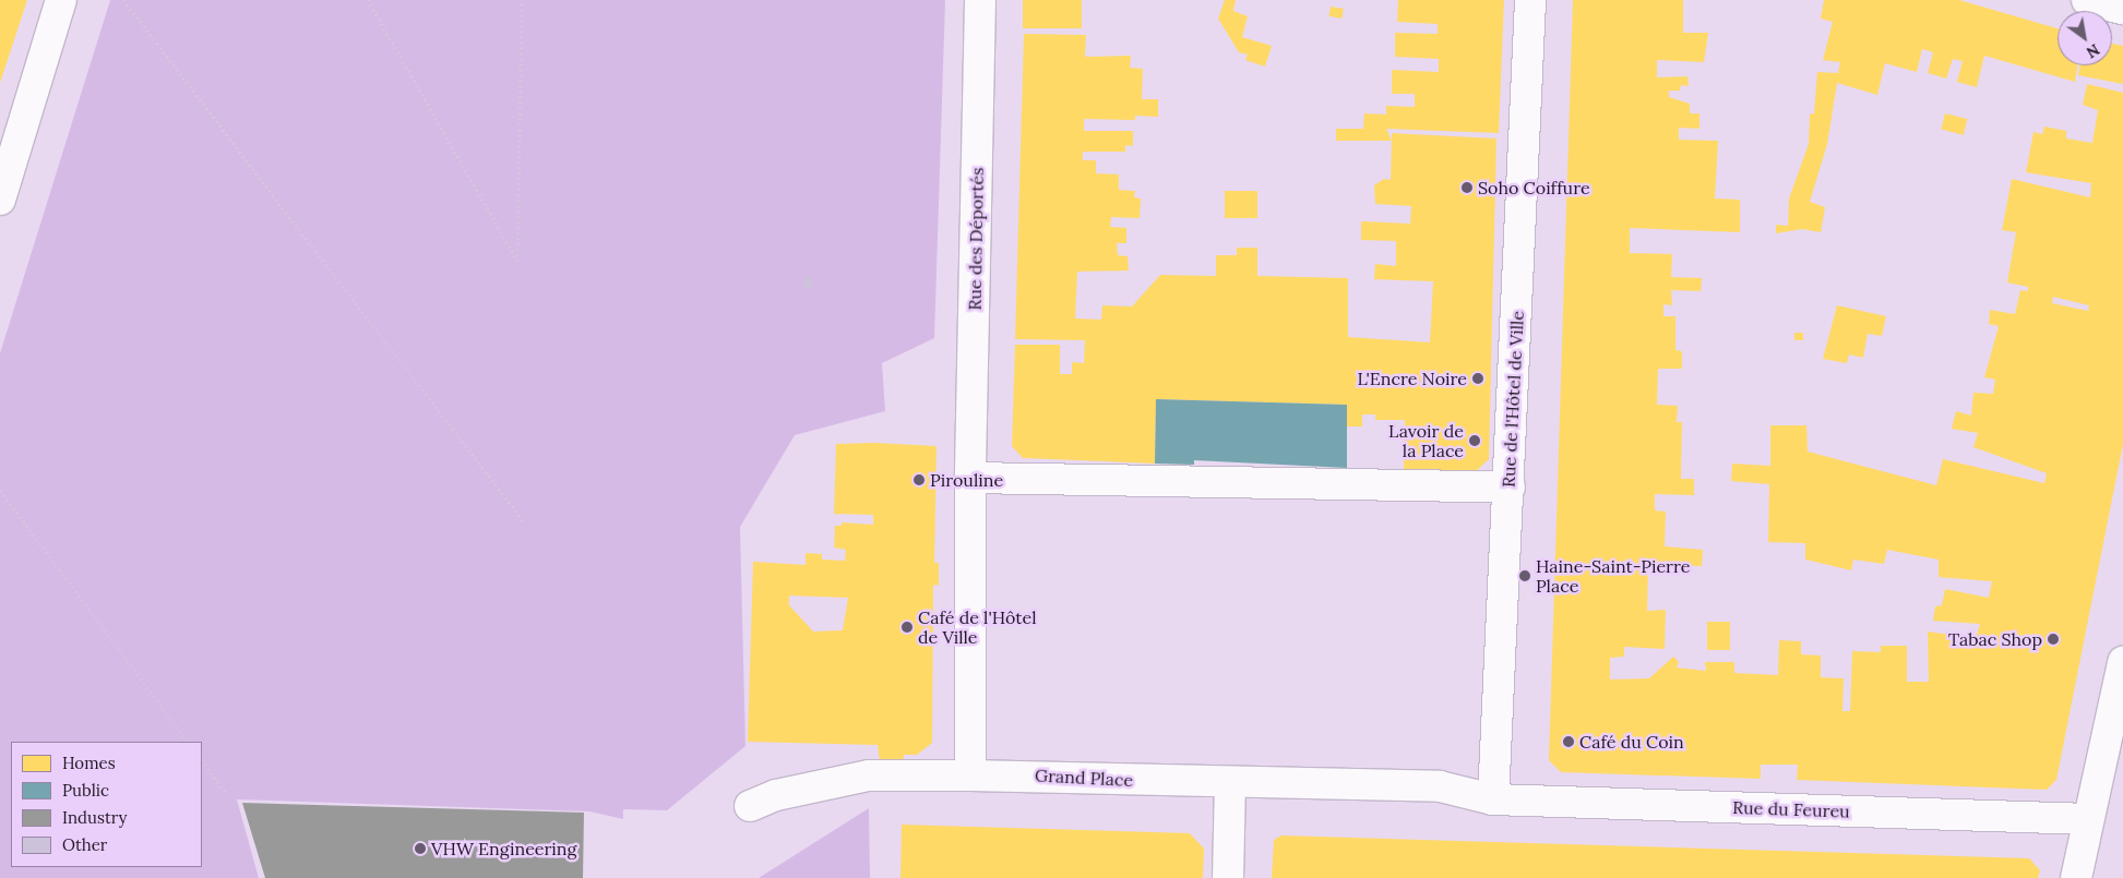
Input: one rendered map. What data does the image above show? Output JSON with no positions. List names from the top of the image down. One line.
{"streets":{"street":["Rue des Déportés","Rue de l'Hôtel de Ville","Grand Place","Rue du Feureu"]},"crossings":[["Rue de l'Hôtel de Ville","Grand Place"],["Rue de l'Hôtel de Ville","Rue du Feureu"],["Grand Place","Rue du Feureu"]],"places":["Soho Coiffure","L'Encre Noire","Lavoir de la Place","Pirouline","Haine-Saint-Pierre Place","Café de l'Hôtel de Ville","Tabac Shop","Café du Coin","VHW Engineering"],"legend":["Homes","Public","Industry","Other"],"north":"bottom right"}
